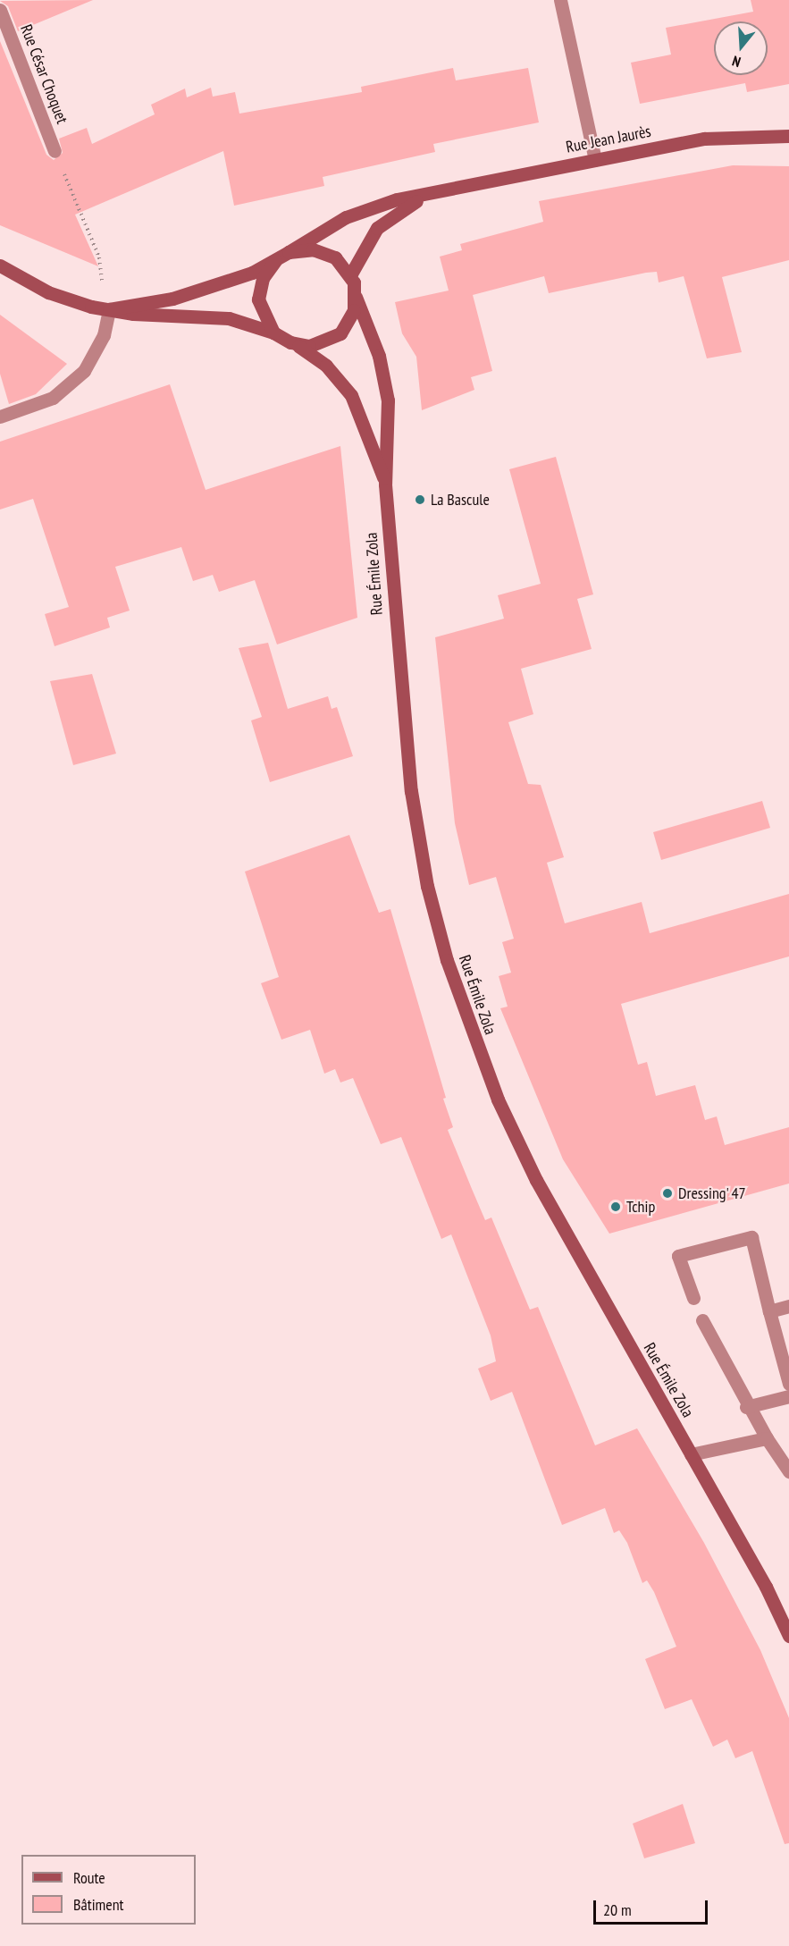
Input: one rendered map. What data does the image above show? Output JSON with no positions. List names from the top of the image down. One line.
{"streets":{"main road":["Rue Jean Jaurès","Rue Émile Zola"],"street":["Rue César Choquet"]},"crossings":[["Rue Jean Jaurès","Rue Émile Zola"]],"places":["La Bascule","Dressing' 47","Tchip"],"legend":["Route","Bâtiment"],"scale_bar":"20 m","north":"bottom"}
